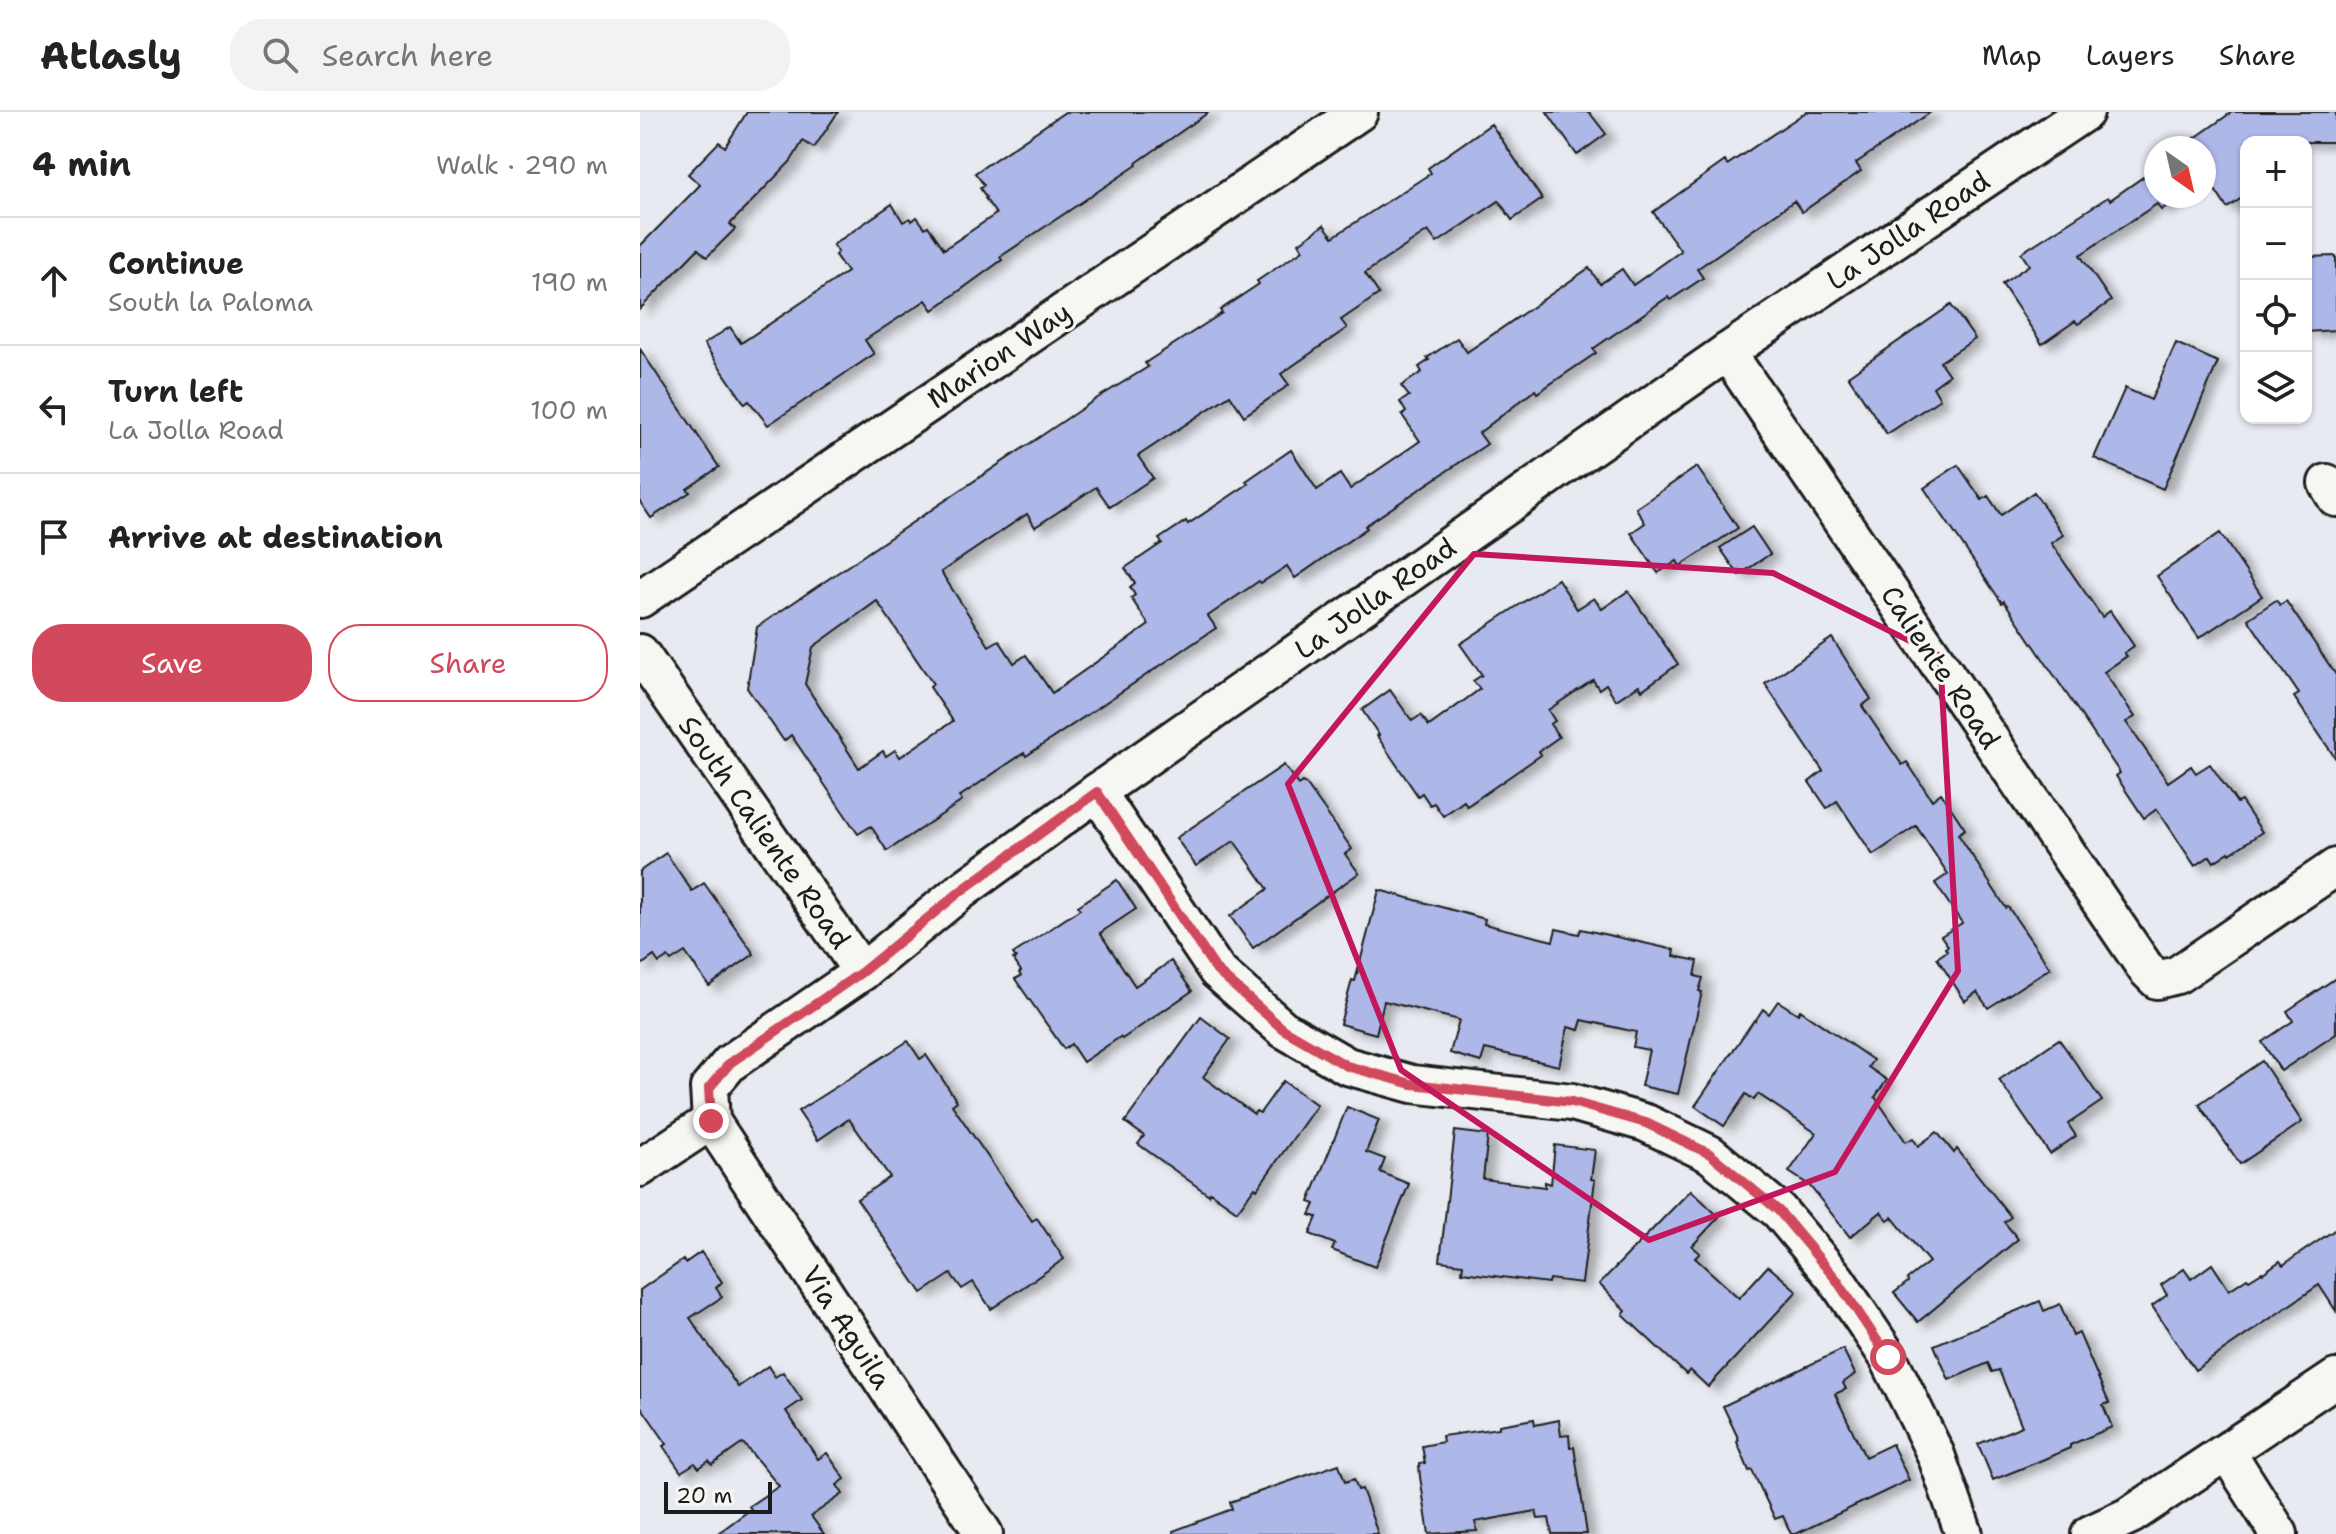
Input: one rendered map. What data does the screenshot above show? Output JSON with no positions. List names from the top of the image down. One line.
{"streets":{"street":["La Jolla Road","Marion Way","Caliente Road","South Caliente Road","Via Aguila"]},"crossings":[["La Jolla Road","Caliente Road"],["La Jolla Road","South Caliente Road"],["La Jolla Road","Via Aguila"]],"scale_bar":"20 m","north":"bottom right","page":{"header":"Atlasly","search":"Search here","nav":["Map","Layers","Share"],"heading":["4 min","Walk · 290 m"],"map_buttons":["+","−"],"list":[["Continue","South la Paloma","190 m"],["Turn left","La Jolla Road","100 m"],"Arrive at destination"],"buttons":["Save","Share"],"scale":"20 m"}}
